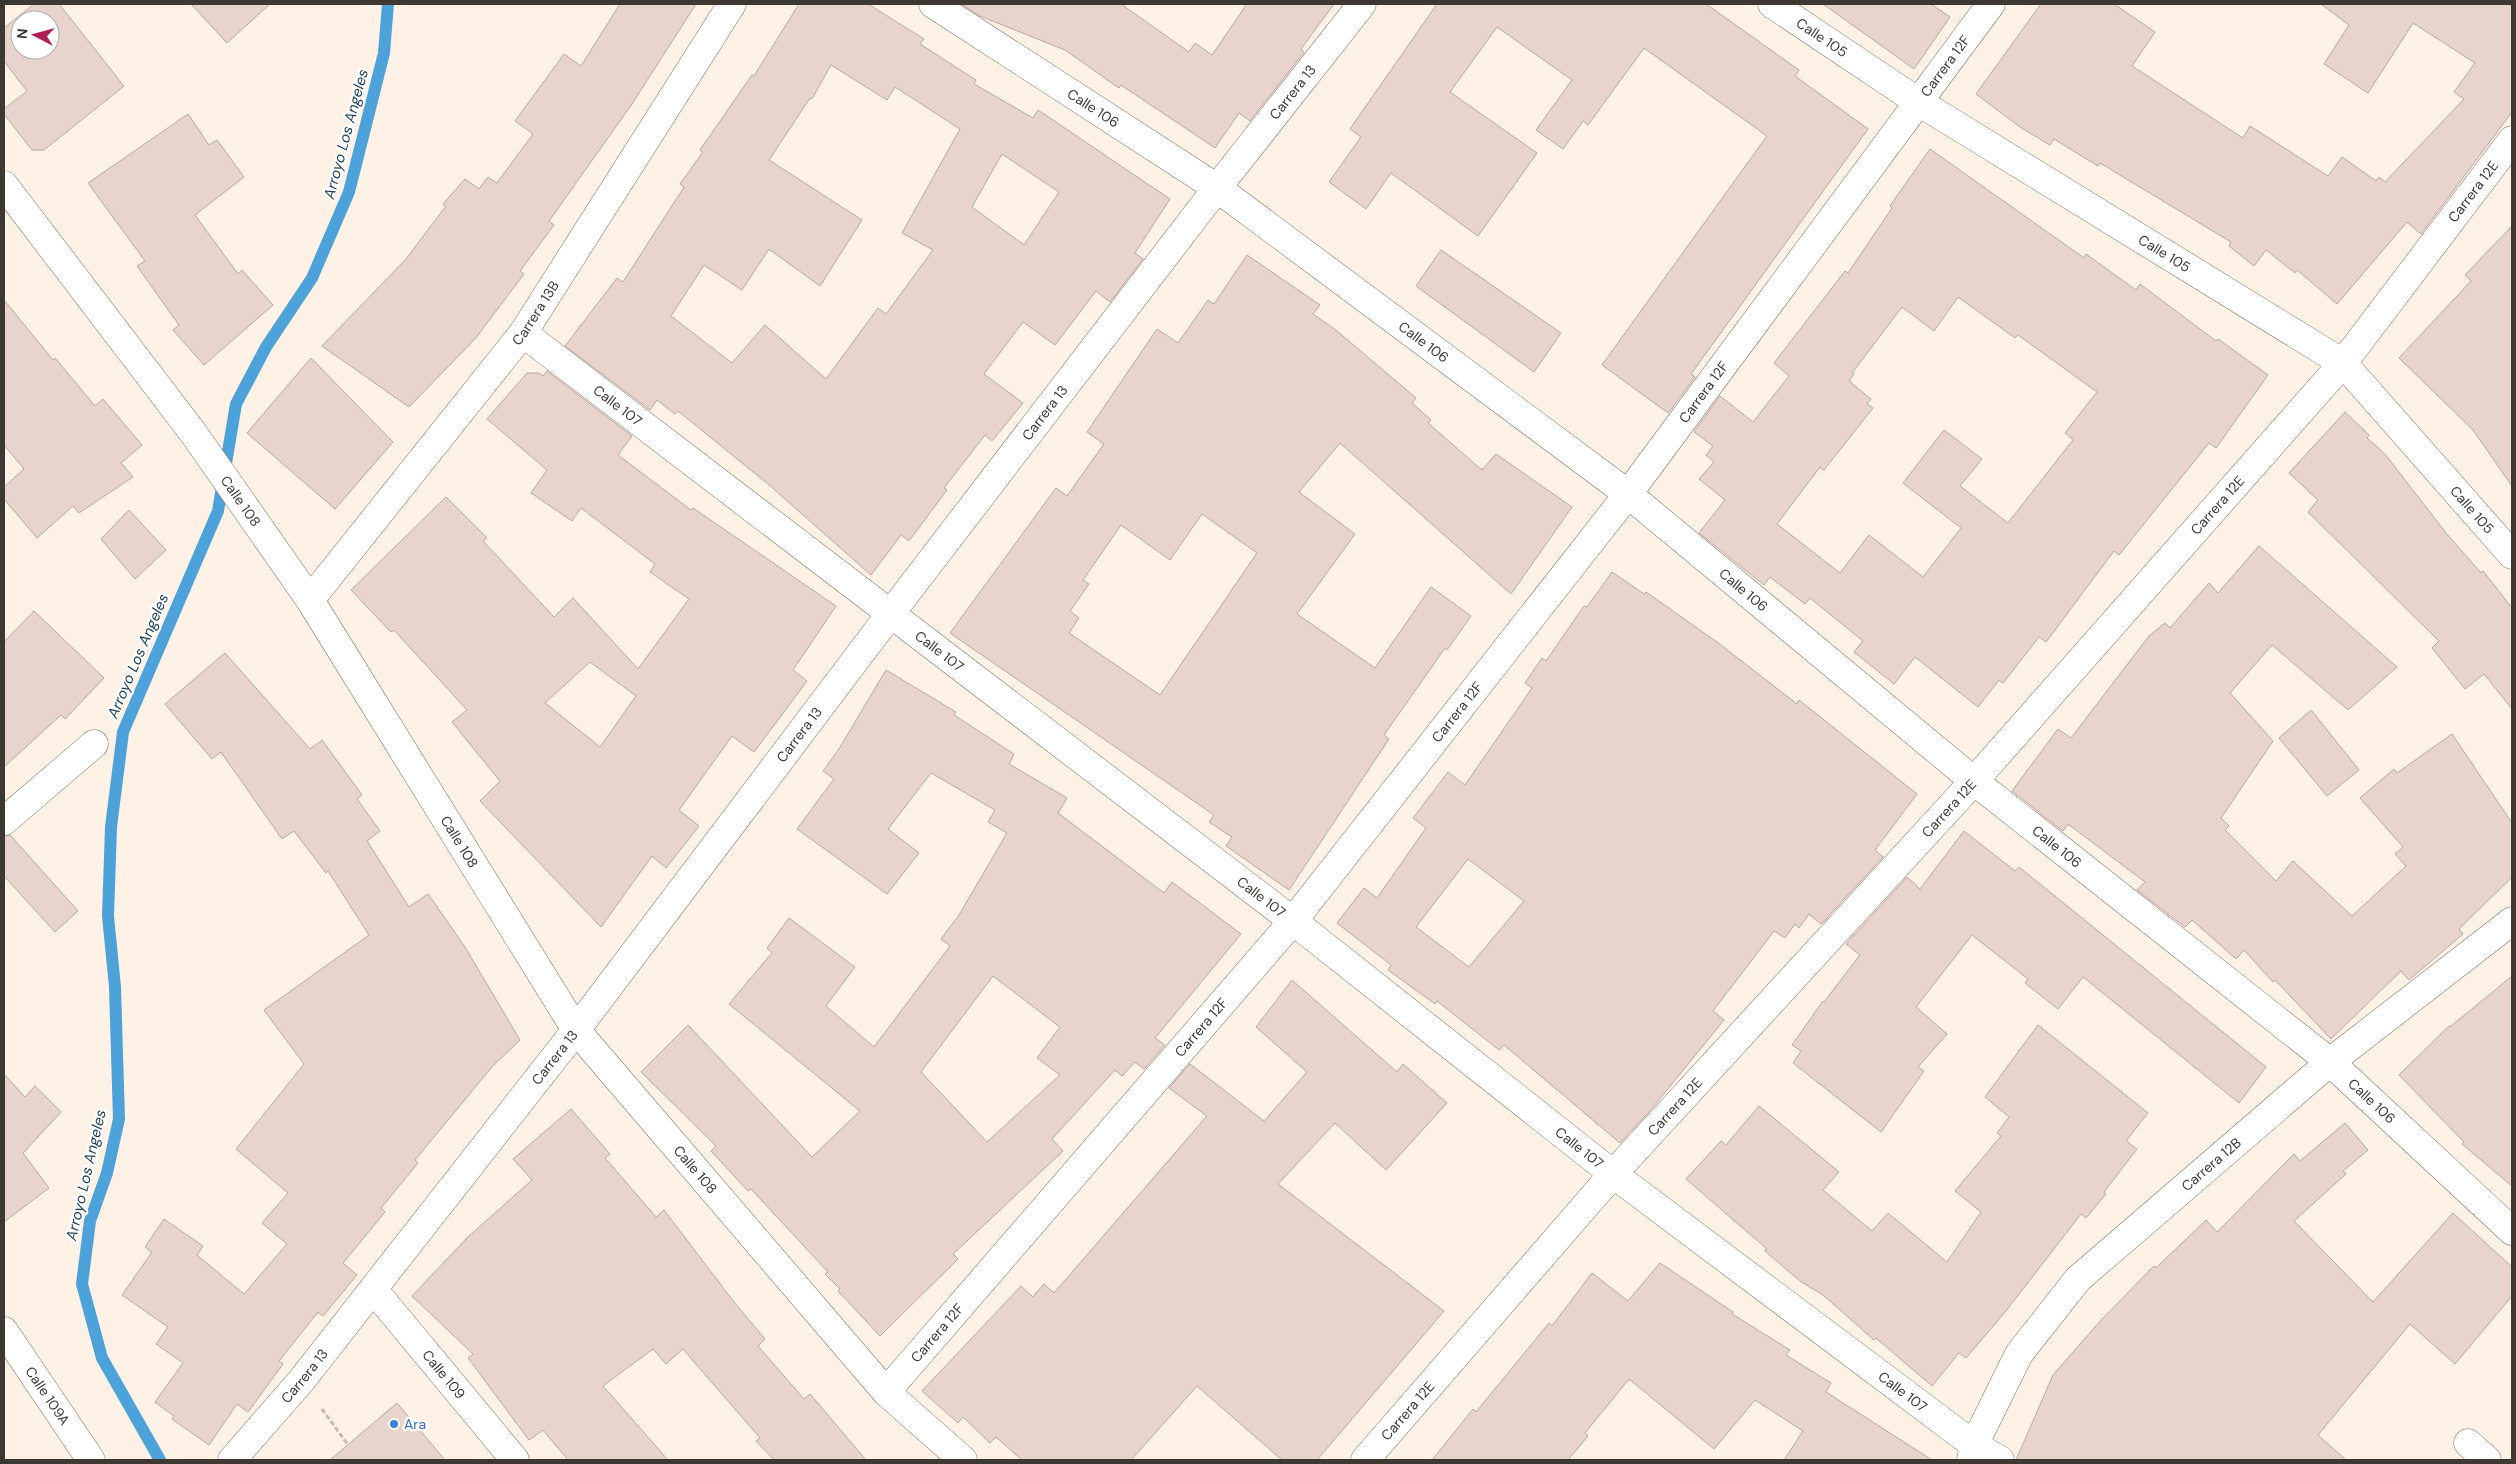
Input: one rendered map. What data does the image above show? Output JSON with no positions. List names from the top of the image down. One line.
{"streets":{"street":["Calle 105","Carrera 12F","Carrera 13","Calle 106","Carrera 12E","Carrera 13B","Calle 107","Calle 108","Carrera 12B","Calle 109","Calle 109A"]},"crossings":[["Calle 105","Carrera 12F"],["Calle 105","Carrera 12E"],["Carrera 12F","Calle 106"],["Carrera 12F","Calle 107"],["Carrera 12F","Calle 108"],["Carrera 13","Calle 106"],["Carrera 13","Calle 107"],["Carrera 13","Calle 108"],["Carrera 13","Calle 109"],["Calle 106","Carrera 12E"],["Calle 106","Carrera 12B"],["Carrera 12E","Calle 107"],["Carrera 13B","Calle 107"],["Carrera 13B","Calle 108"],["Calle 107","Carrera 12B"]],"water":["Arroyo Los Angeles"],"places":["Ara"],"north":"left"}
